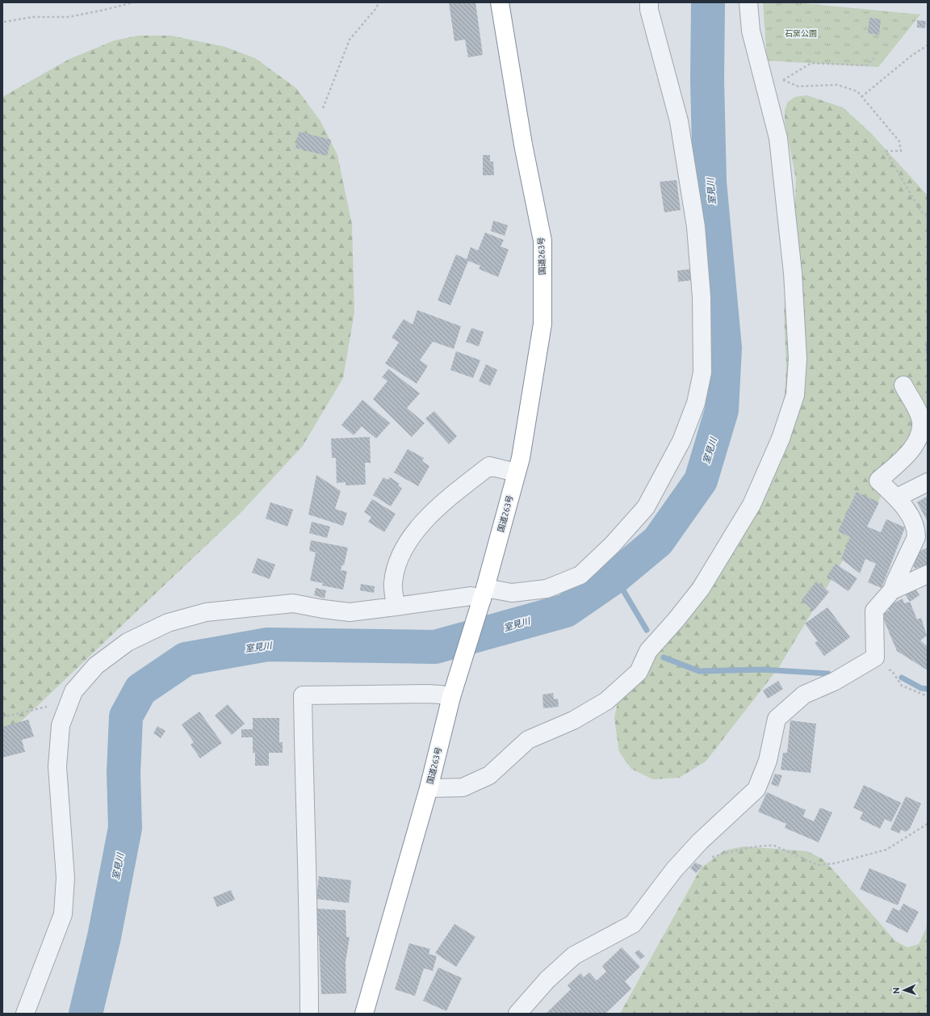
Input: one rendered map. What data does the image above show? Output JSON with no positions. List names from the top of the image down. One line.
{"streets":{"highway":["国道263号"]},"water":["室見川"],"parks":["石窯公園"],"north":"left"}
